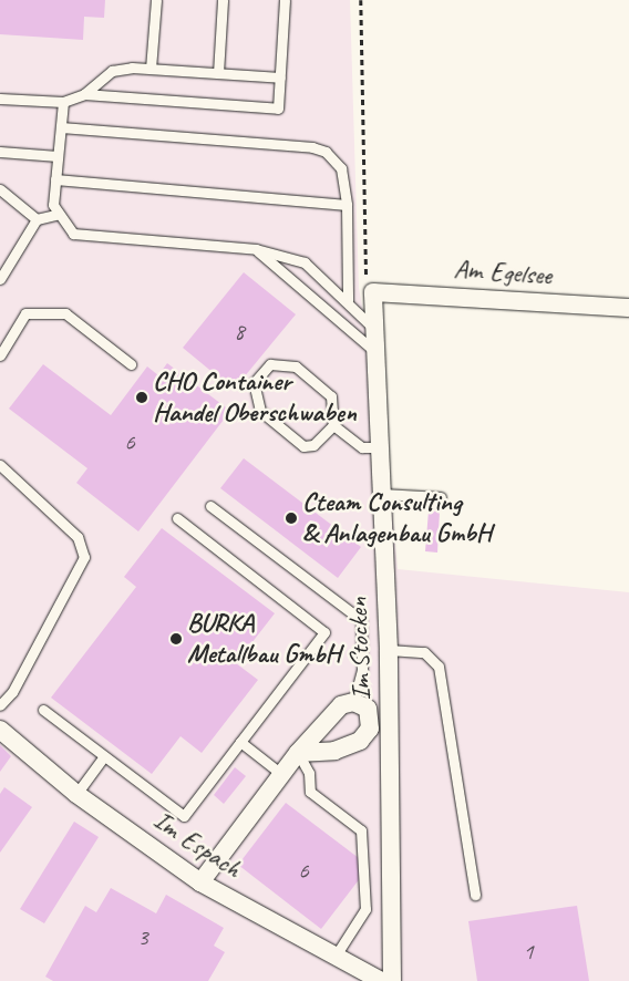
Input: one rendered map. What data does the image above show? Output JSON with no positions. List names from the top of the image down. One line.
{"streets":{"street":["Am Egelsee","Im Stocken","Im Espach"]},"crossings":[["Am Egelsee","Im Stocken"],["Im Stocken","Im Espach"]],"places":["CHO Container Handel Oberschwaben","Cteam Consulting & Anlagenbau GmbH","BURKA Metallbau GmbH"],"house_numbers":["8","6","6","3","1"]}
